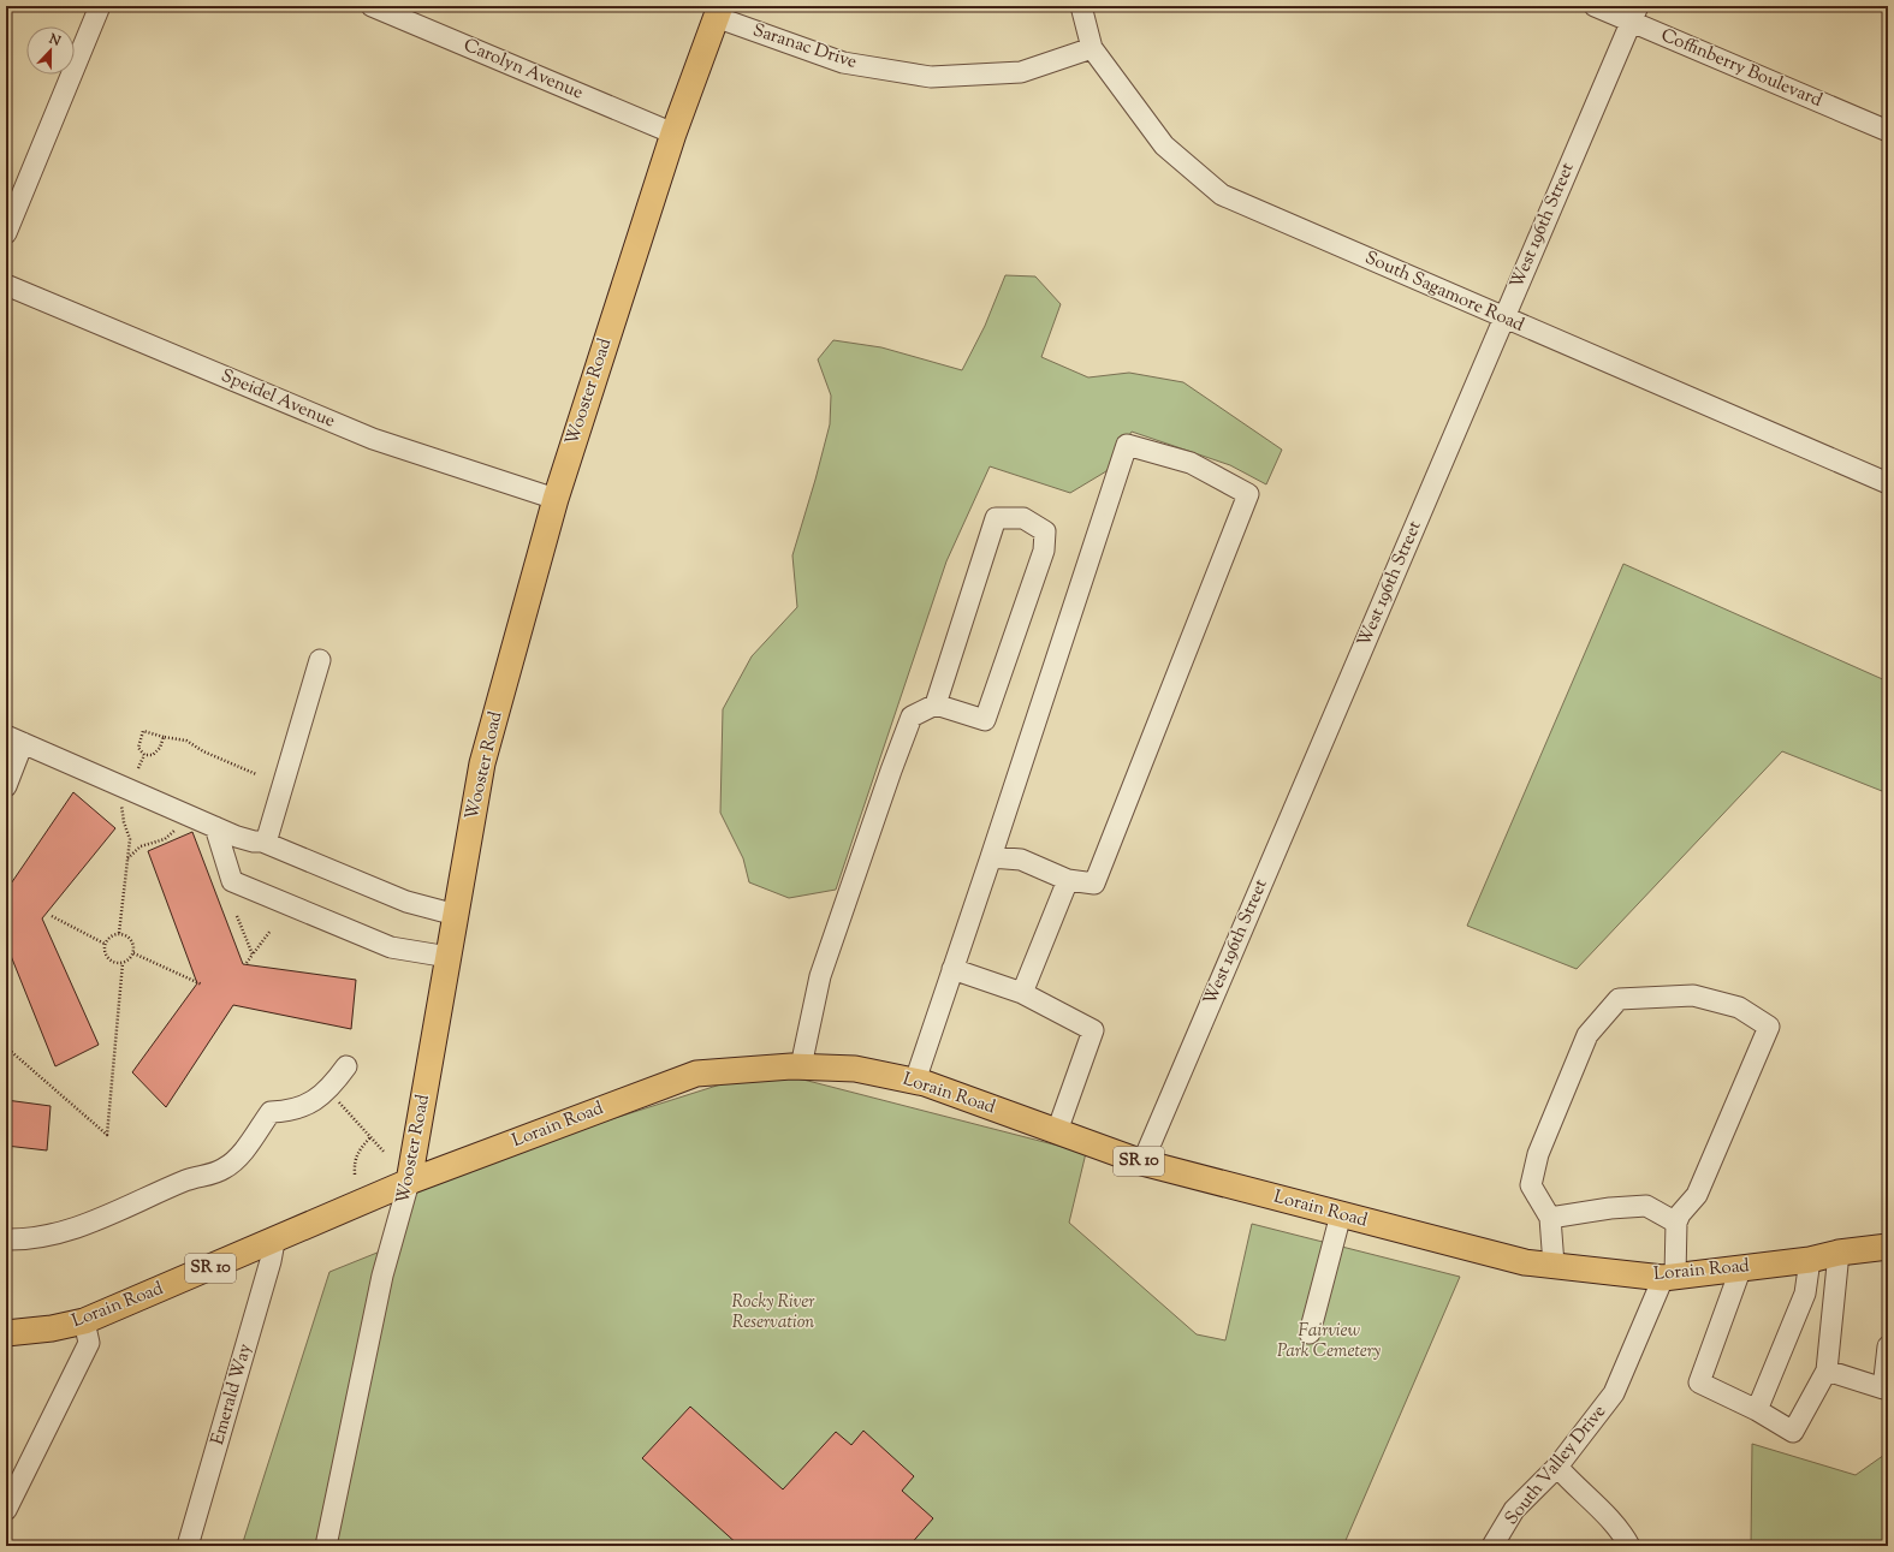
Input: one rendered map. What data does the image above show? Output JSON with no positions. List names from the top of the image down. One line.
{"streets":{"main road":["Wooster Road","Lorain Road","SR 10"],"street":["Saranac Drive","Coffinberry Boulevard","Carolyn Avenue","West 196th Street","South Sagamore Road","Speidel Avenue","Emerald Way","South Valley Drive"]},"crossings":[["Saranac Drive","South Sagamore Road"],["Saranac Drive","Wooster Road"],["Coffinberry Boulevard","West 196th Street"],["Carolyn Avenue","Wooster Road"],["West 196th Street","South Sagamore Road"],["West 196th Street","Lorain Road"],["Wooster Road","Speidel Avenue"],["Wooster Road","Lorain Road"],["Lorain Road","Emerald Way"],["Lorain Road","South Valley Drive"]],"parks":["Rocky River Reservation","Fairview Park Cemetery"],"north":"top"}
